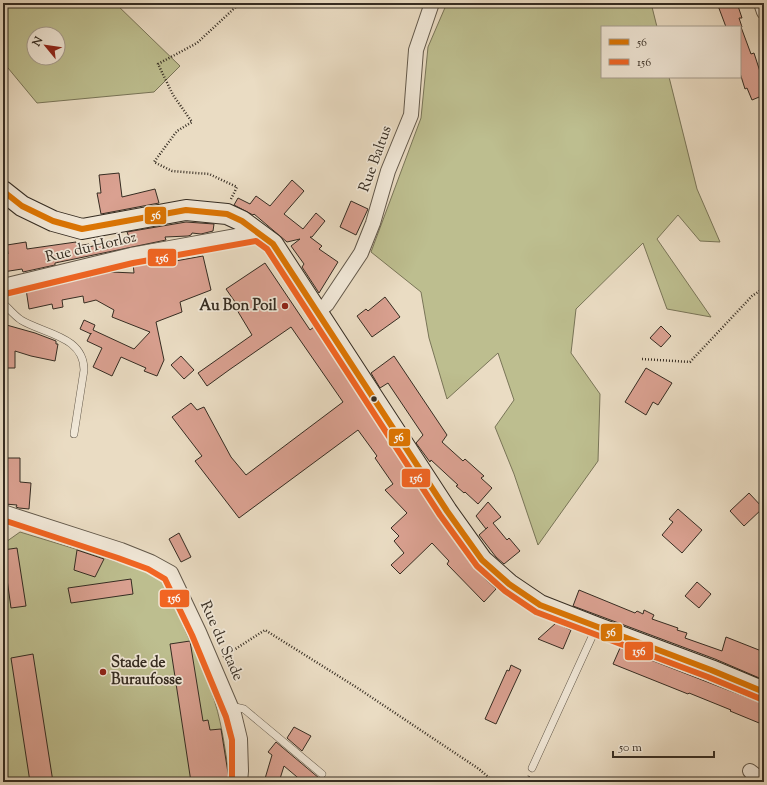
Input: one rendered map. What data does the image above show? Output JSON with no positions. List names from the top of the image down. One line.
{"streets":{"street":["Rue Baltus","Rue du Horloz","Rue du Stade"]},"places":["Au Bon Poil","Stade de Buraufosse"],"lines":["transit line 56","transit line 156"],"legend":["56","156"],"scale_bar":"50 m","north":"top left"}
